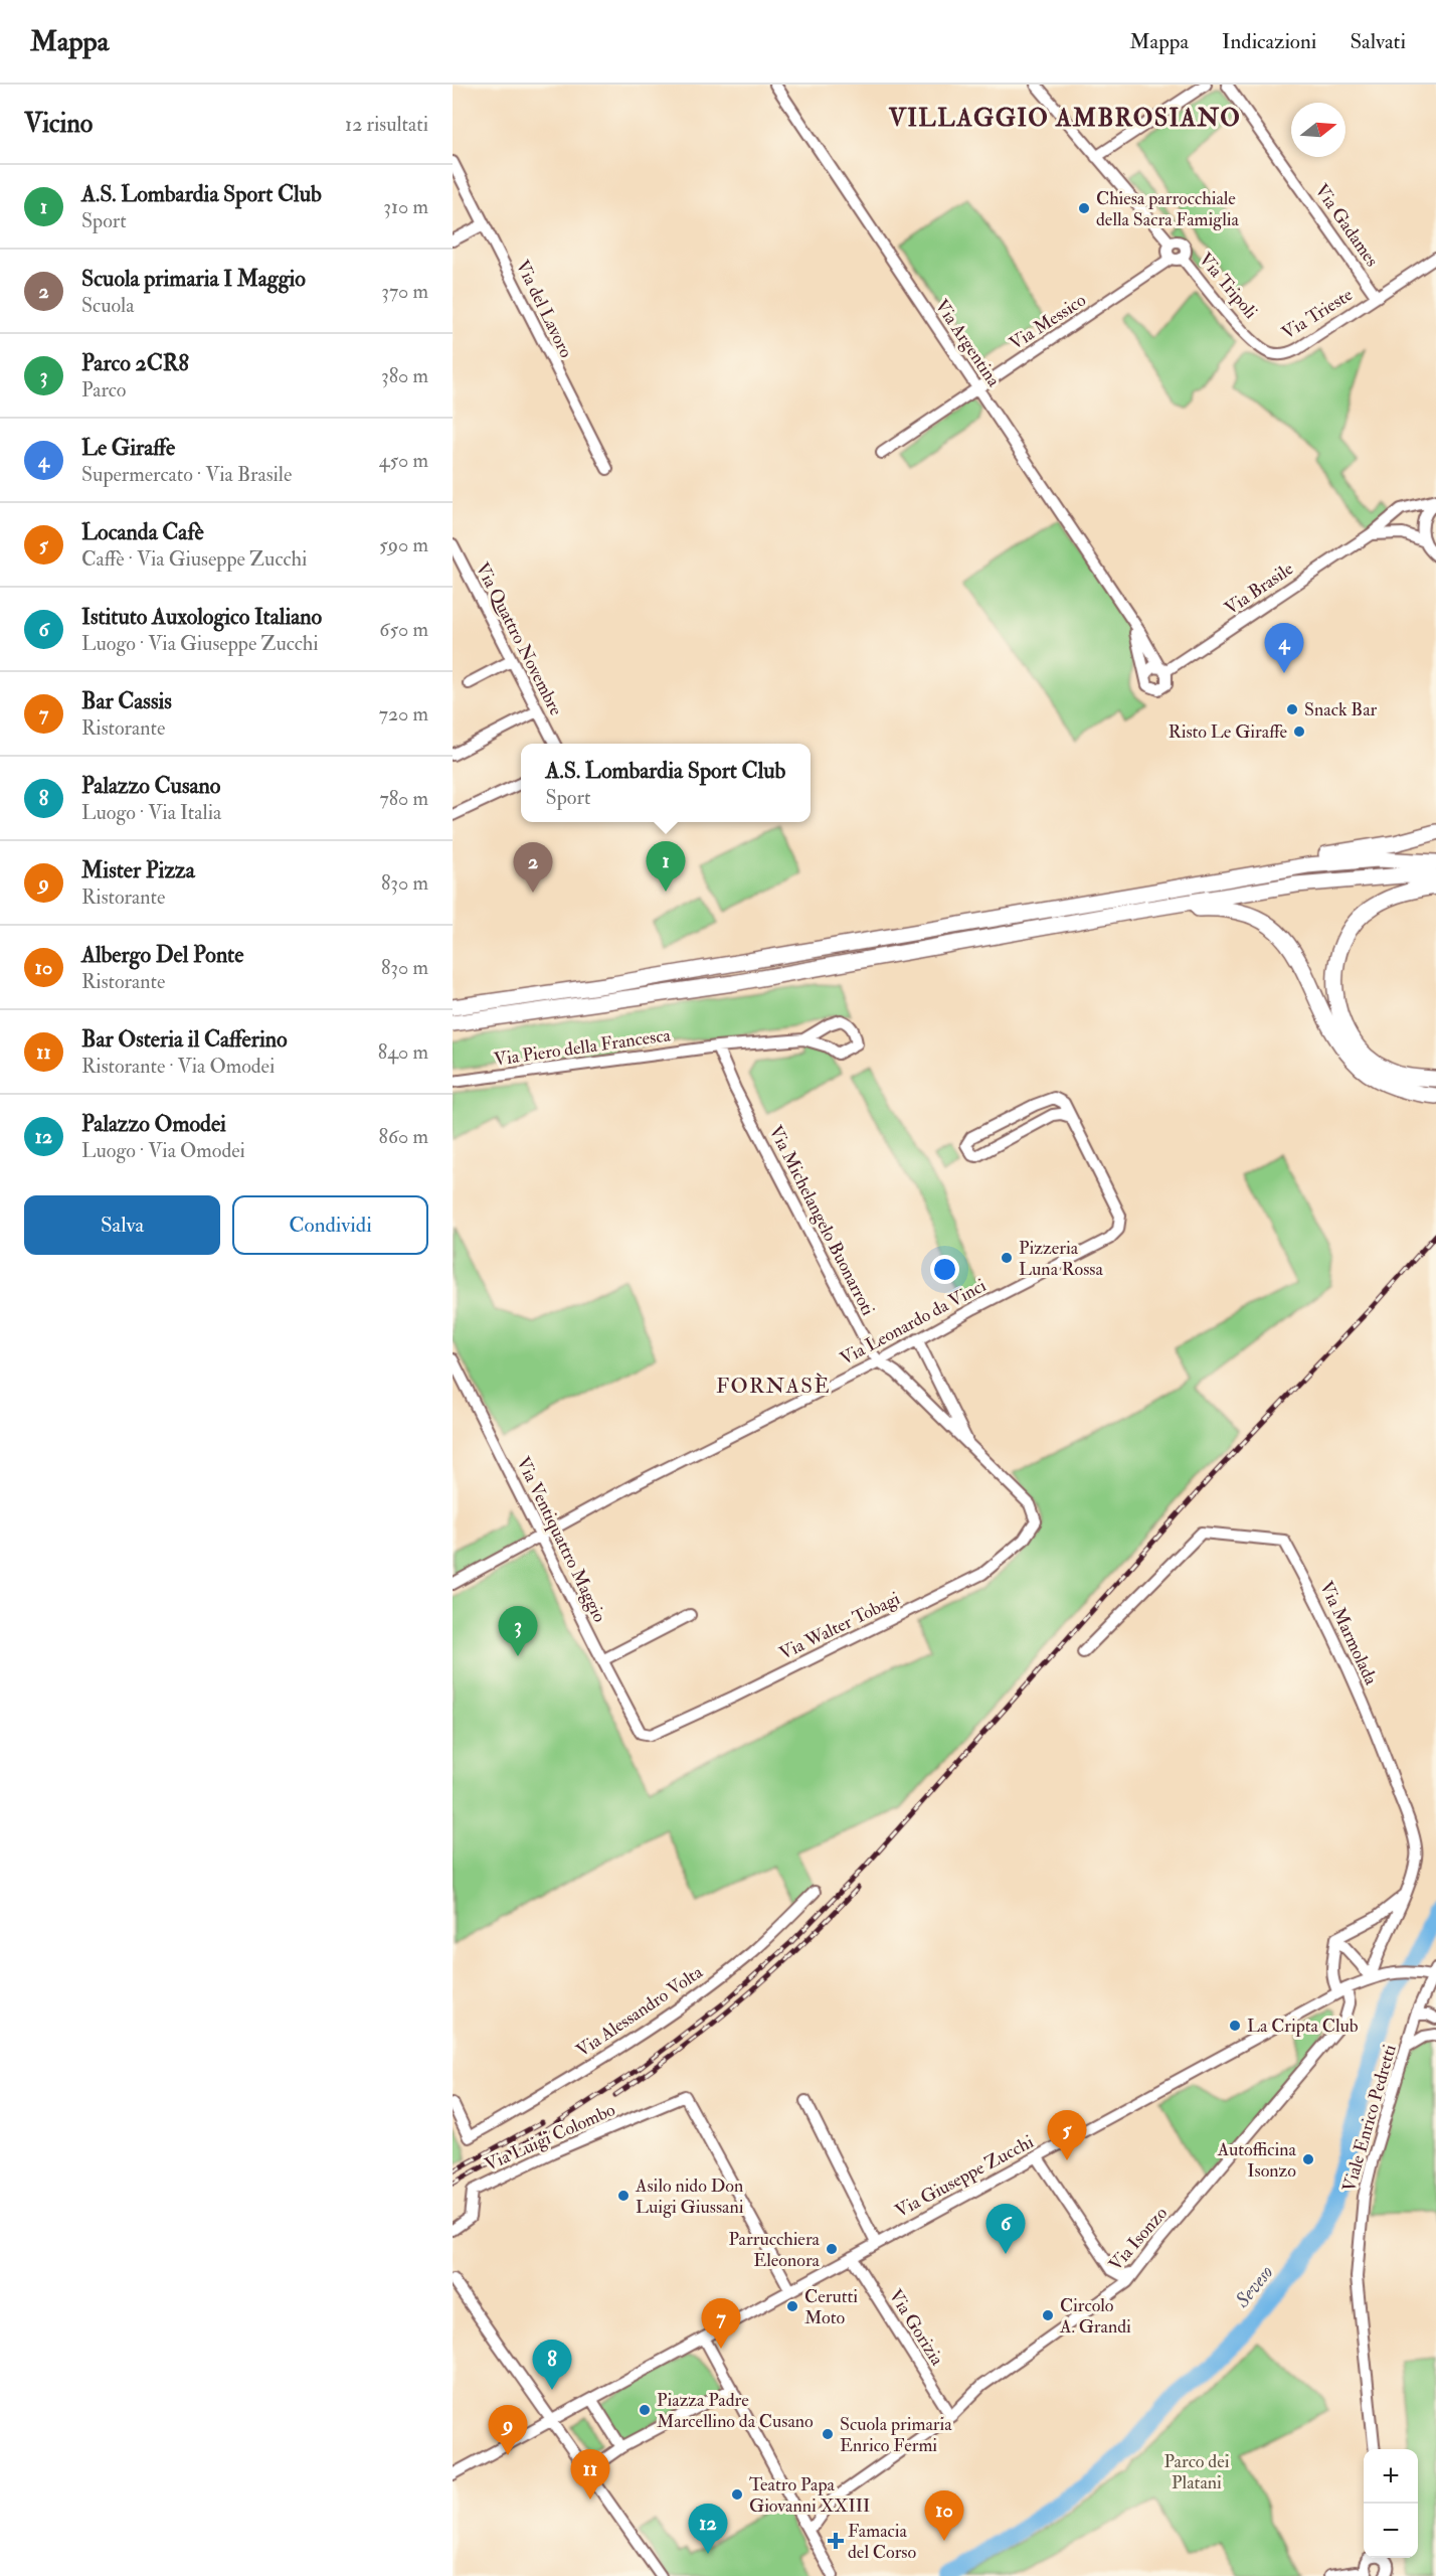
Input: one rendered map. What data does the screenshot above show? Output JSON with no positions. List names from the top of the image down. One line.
{"streets":{"street":["Via Gadames","Via Tripoli","Via del Lavoro","Via Trieste","Via Messico","Via Argentina","Via Brasile","Via Quattro Novembre","Via Piero della Francesca","Via Michelangelo Buonarroti","Via Leonardo da Vinci","Via Ventiquattro Maggio","Via Walter Tobagi","Via Marmolada","Via Alessandro Volta","Viale Enrico Pedretti","Via Luigi Colombo","Via Giuseppe Zucchi","Via Isonzo","Via Gorizia"]},"crossings":[["Via Gadames","Via Trieste"],["Via Tripoli","Via Trieste"],["Via Tripoli","Via Messico"],["Via Messico","Via Argentina"],["Via Argentina","Via Brasile"],["Via Piero della Francesca","Via Michelangelo Buonarroti"],["Via Michelangelo Buonarroti","Via Leonardo da Vinci"],["Via Michelangelo Buonarroti","Via Walter Tobagi"],["Via Leonardo da Vinci","Via Ventiquattro Maggio"],["Via Ventiquattro Maggio","Via Walter Tobagi"],["Via Marmolada","Via Giuseppe Zucchi"],["Viale Enrico Pedretti","Via Giuseppe Zucchi"],["Via Luigi Colombo","Via Giuseppe Zucchi"],["Via Giuseppe Zucchi","Via Isonzo"],["Via Giuseppe Zucchi","Via Gorizia"],["Via Isonzo","Via Gorizia"]],"districts":["VILLAGGIO AMBROSIANO","FORNASÈ"],"water":["Seveso"],"parks":["Parco dei Platani"],"places":{"other":["Chiesa parrocchiale della Sacra Famiglia","Snack Bar","Risto Le Giraffe","Pizzeria Luna Rossa","La Cripta Club","Autofficina Isonzo","Asilo nido Don Luigi Giussani","Parrucchiera Eleonora","Cerutti Moto","Circolo A. Grandi","Piazza Padre Marcellino da Cusano","Scuola primaria Enrico Fermi","Teatro Papa Giovanni XXIII"],"health":["Famacia del Corso"]},"north":"right","page":{"header":"Mappa","nav":["Mappa","Indicazioni","Salvati"],"heading":["Vicino","12 risultati"],"list":[{"mark":"1","name":"A.S. Lombardia Sport Club","note":"Sport","value":"310 m"},{"mark":"2","name":"Scuola primaria I Maggio","note":"Scuola","value":"370 m"},{"mark":"3","name":"Parco 2CR8","note":"Parco","value":"380 m"},{"mark":"4","name":"Le Giraffe","note":"Supermercato · Via Brasile","value":"450 m"},{"mark":"5","name":"Locanda Cafè","note":"Caffè · Via Giuseppe Zucchi","value":"590 m"},{"mark":"6","name":"Istituto Auxologico Italiano","note":"Luogo · Via Giuseppe Zucchi","value":"650 m"},{"mark":"7","name":"Bar Cassis","note":"Ristorante","value":"720 m"},{"mark":"8","name":"Palazzo Cusano","note":"Luogo · Via Italia","value":"780 m"},{"mark":"9","name":"Mister Pizza","note":"Ristorante","value":"830 m"},{"mark":"10","name":"Albergo Del Ponte","note":"Ristorante","value":"830 m"},{"mark":"11","name":"Bar Osteria il Cafferino","note":"Ristorante · Via Omodei","value":"840 m"},{"mark":"12","name":"Palazzo Omodei","note":"Luogo · Via Omodei","value":"860 m"}],"pins":["4","1","2","3","5","6","7","8","9","11","10","12"],"popup":["A.S. Lombardia Sport Club","Sport"],"buttons":["Salva","Condividi"],"map_buttons":["+","−"]}}
